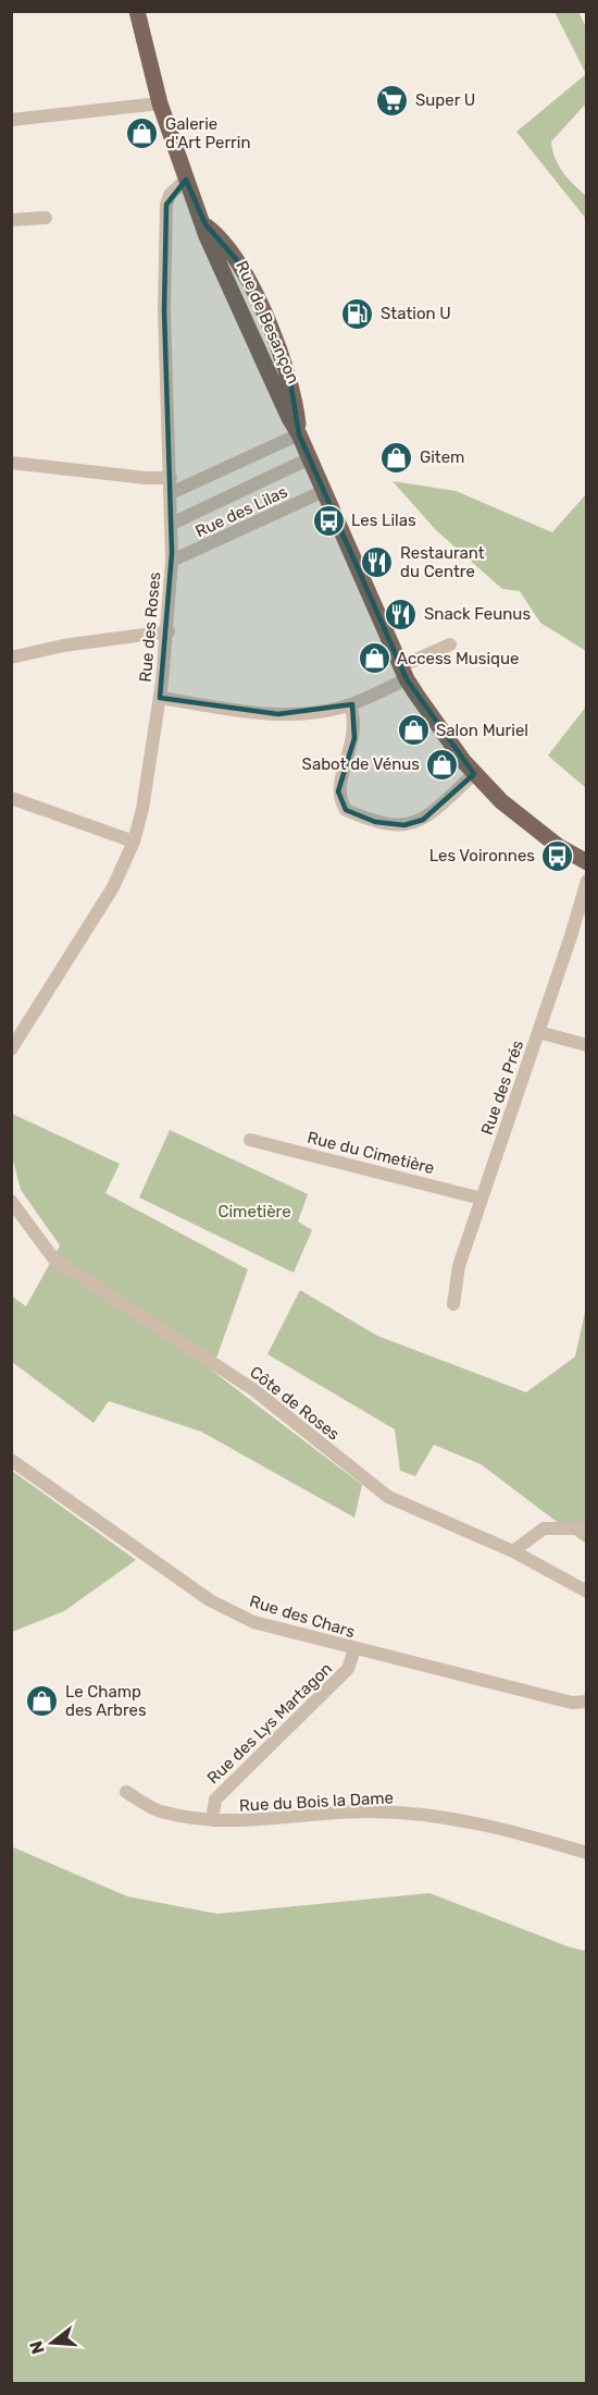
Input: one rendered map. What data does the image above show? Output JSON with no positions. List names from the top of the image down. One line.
{"streets":{"main road":["Rue de Besançon"],"street":["Rue des Lilas","Rue des Roses","Rue des Prés","Rue du Cimetière","Côte de Roses","Rue des Chars","Rue des Lys Martagon","Rue du Bois la Dame"]},"crossings":[["Rue de Besançon","Rue des Lilas"],["Rue de Besançon","Rue des Roses"],["Rue des Lilas","Rue des Roses"],["Rue des Prés","Rue du Cimetière"],["Rue des Chars","Rue des Lys Martagon"],["Rue des Lys Martagon","Rue du Bois la Dame"]],"parks":["Cimetière"],"places":{"supermarket":["Super U"],"shop":["Galerie d'Art Perrin","Gitem","Access Musique","Salon Muriel","Sabot de Vénus","Le Champ des Arbres"],"fuel station":["Station U"],"bus stop":["Les Lilas","Les Voironnes"],"restaurant":["Restaurant du Centre","Snack Feunus"]},"north":"left"}
